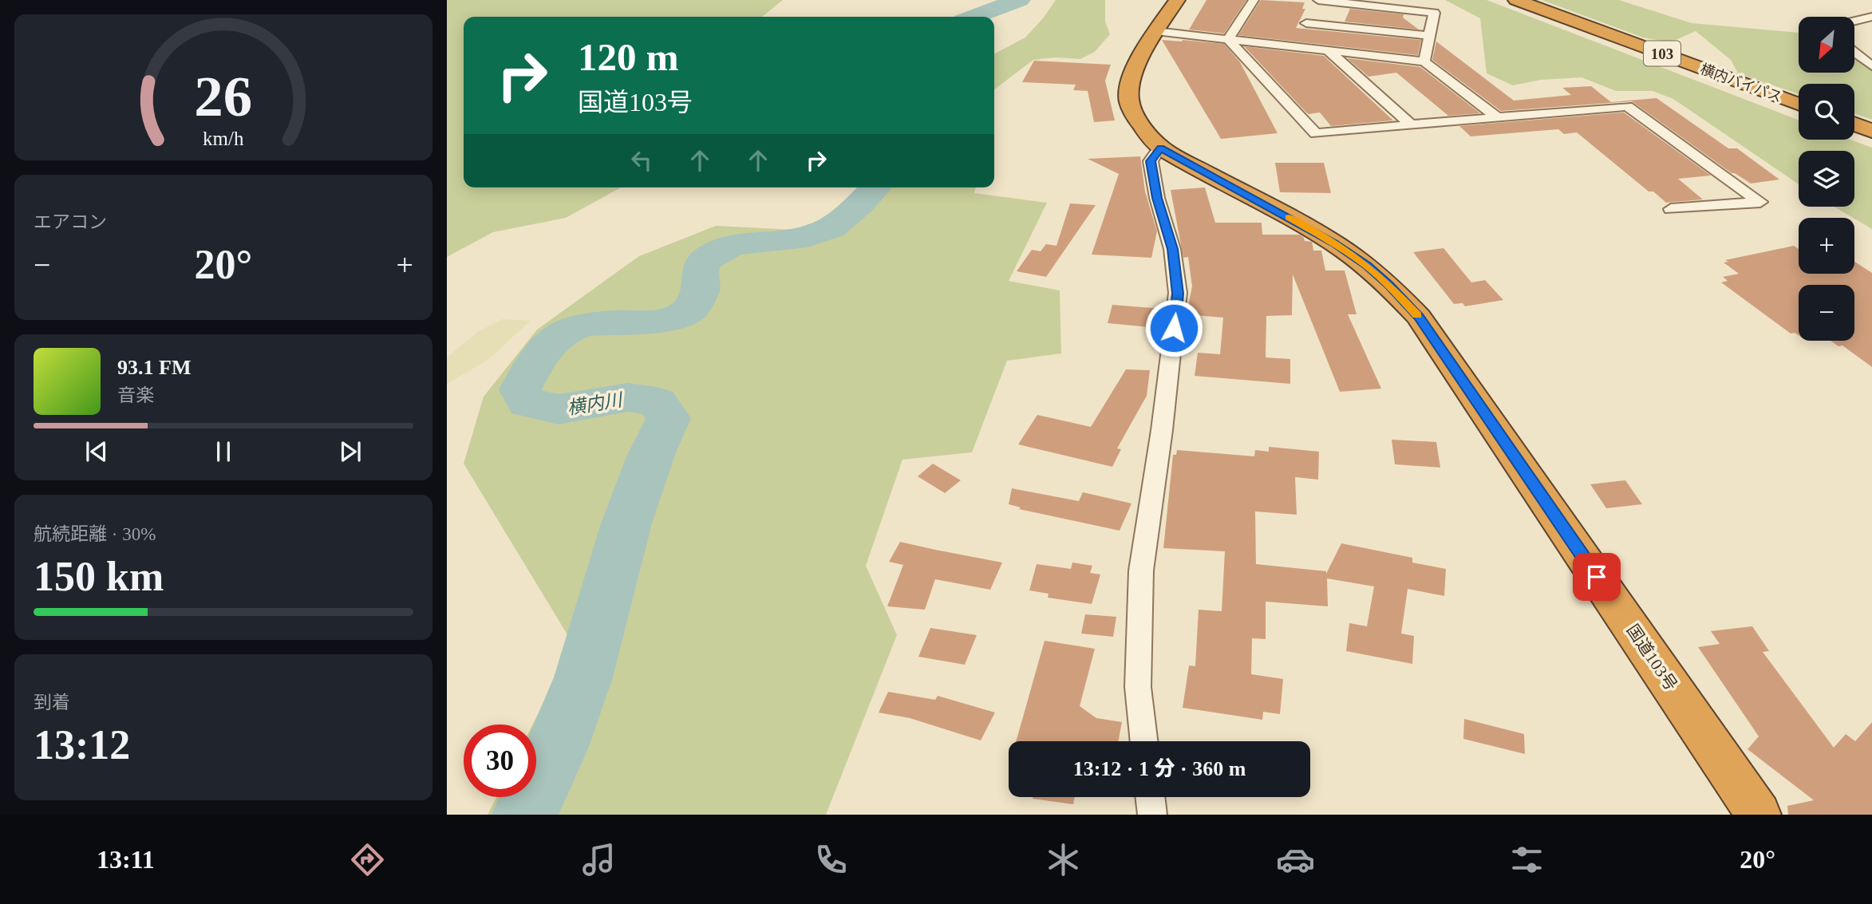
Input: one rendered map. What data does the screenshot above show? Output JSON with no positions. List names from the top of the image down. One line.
{"streets":{"highway":["103","横内バイパス","国道103号"]},"water":["横内川"],"north":"bottom left","page":{"map_buttons":["+","−"],"turn":["120 m","国道103号"],"tile":["エアコン",["航続距離 · 30%","150 km"],["到着","13:12"]],"heat":["−","20°","+"],"song":["93.1 FM","音楽"],"limit":"30","trip":"13:12 · 1 分 · 360 m","tabs":["13:11","20°"],"gauge":["26","km/h"]}}
